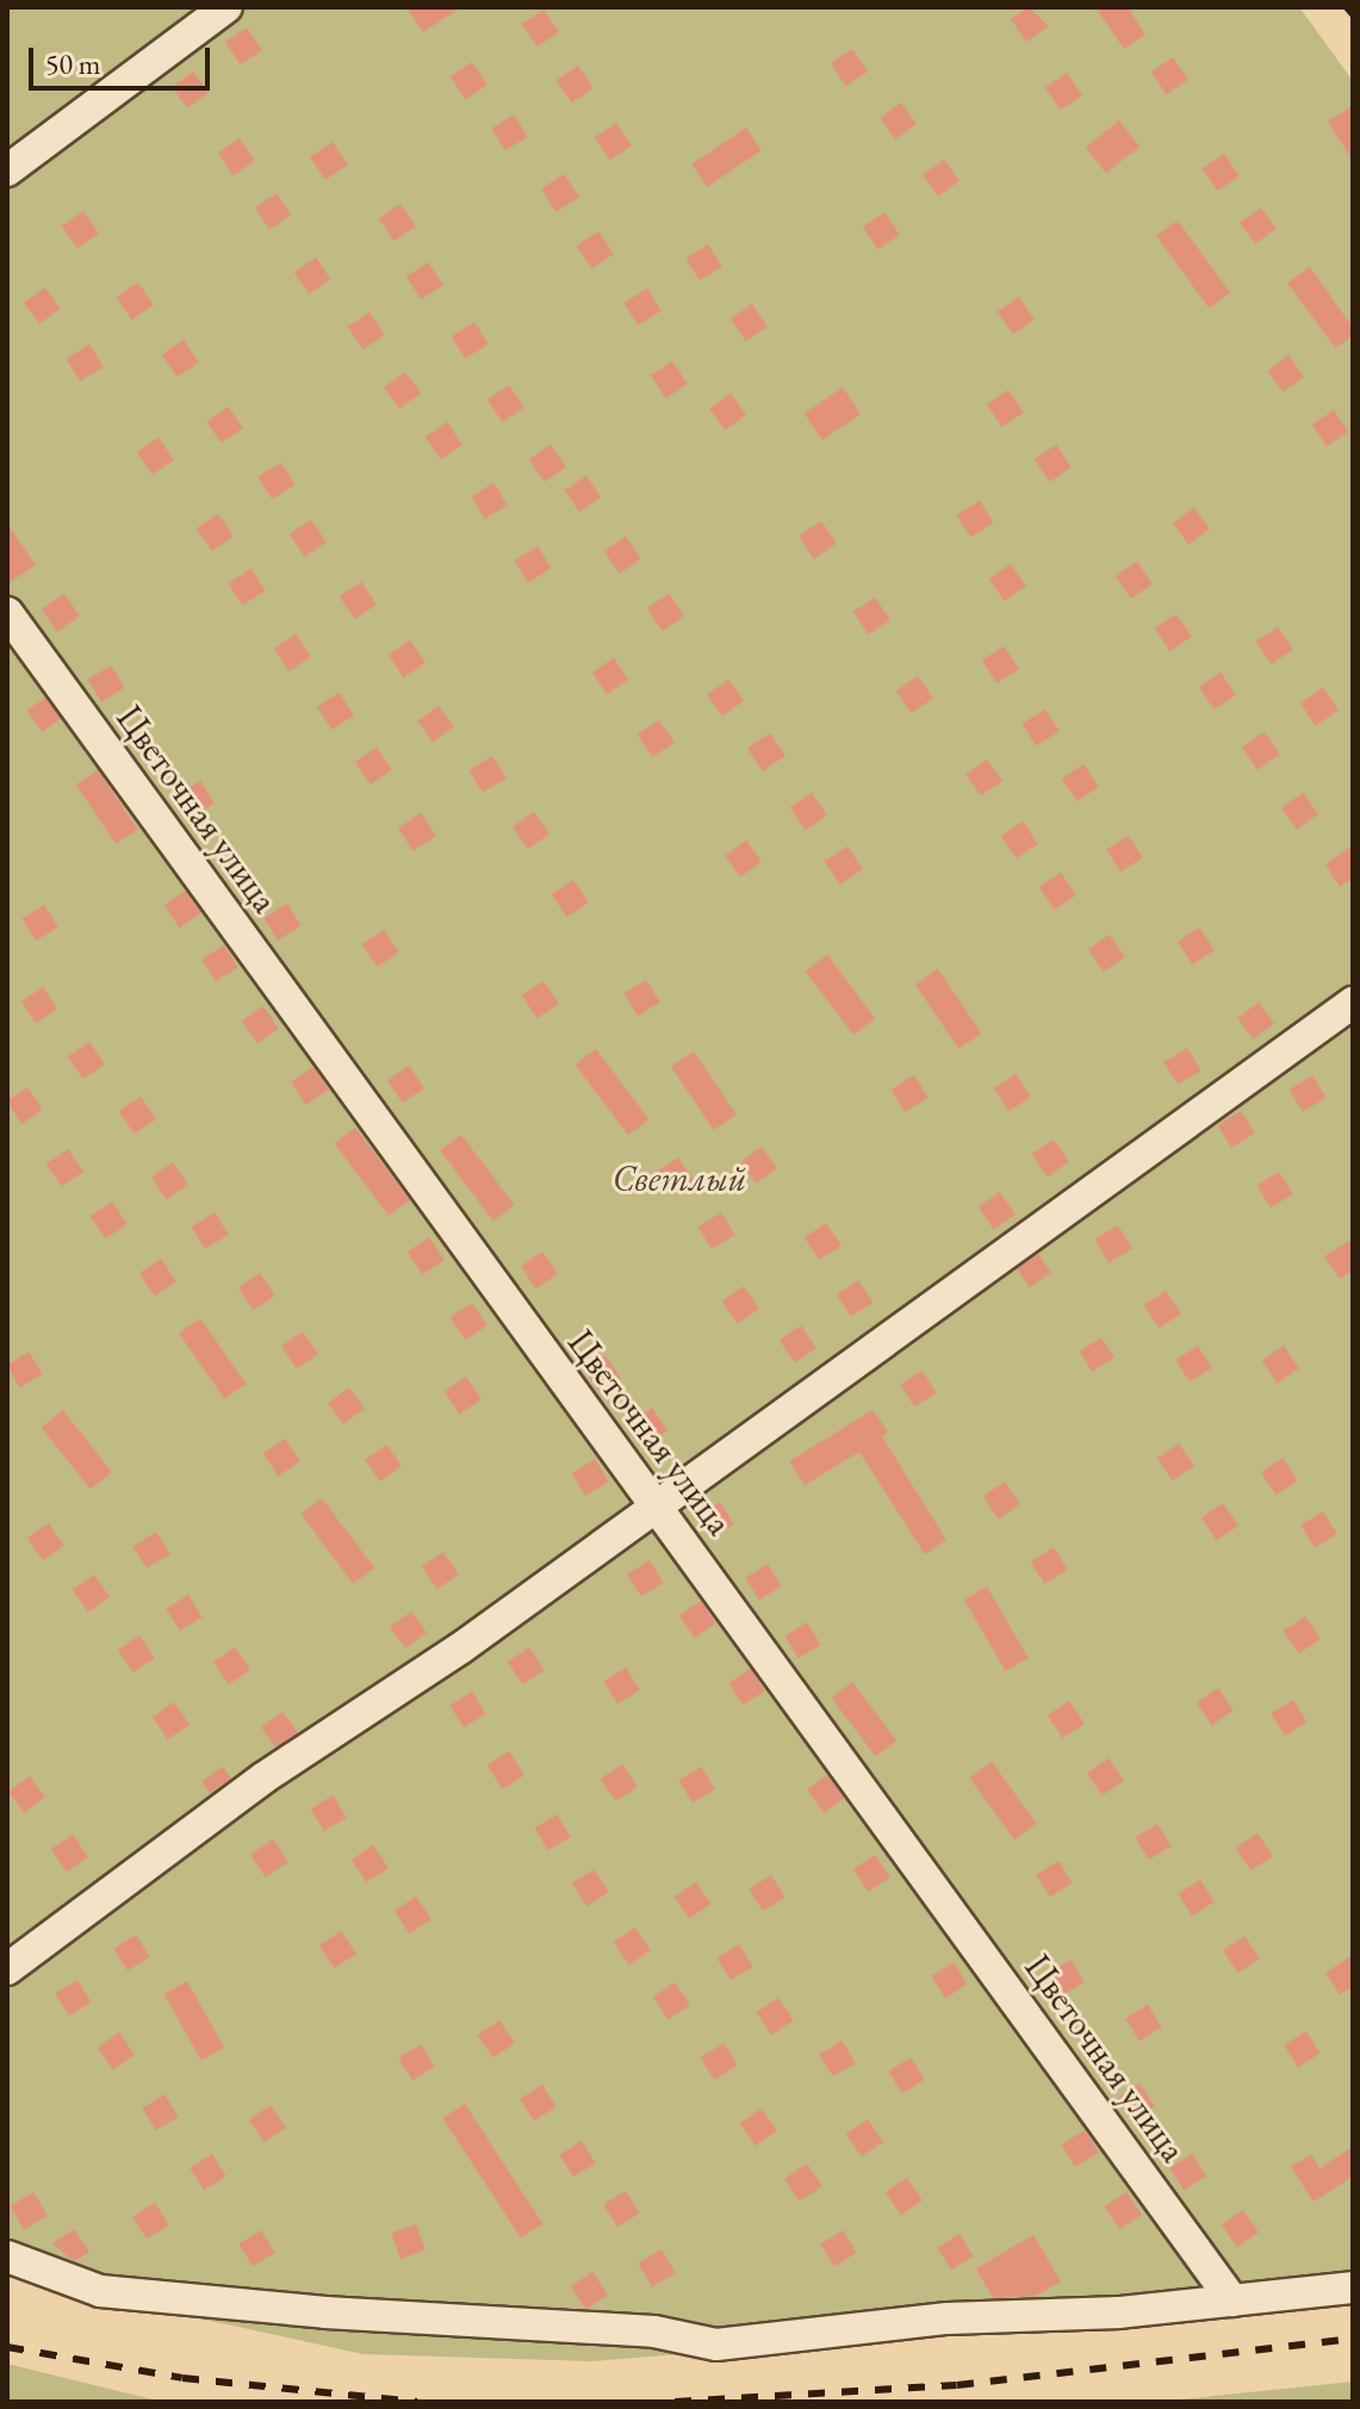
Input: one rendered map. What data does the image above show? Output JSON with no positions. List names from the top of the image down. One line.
{"streets":{"street":["Цветочная улица"]},"parks":["Светлый"],"scale_bar":"50 m"}
